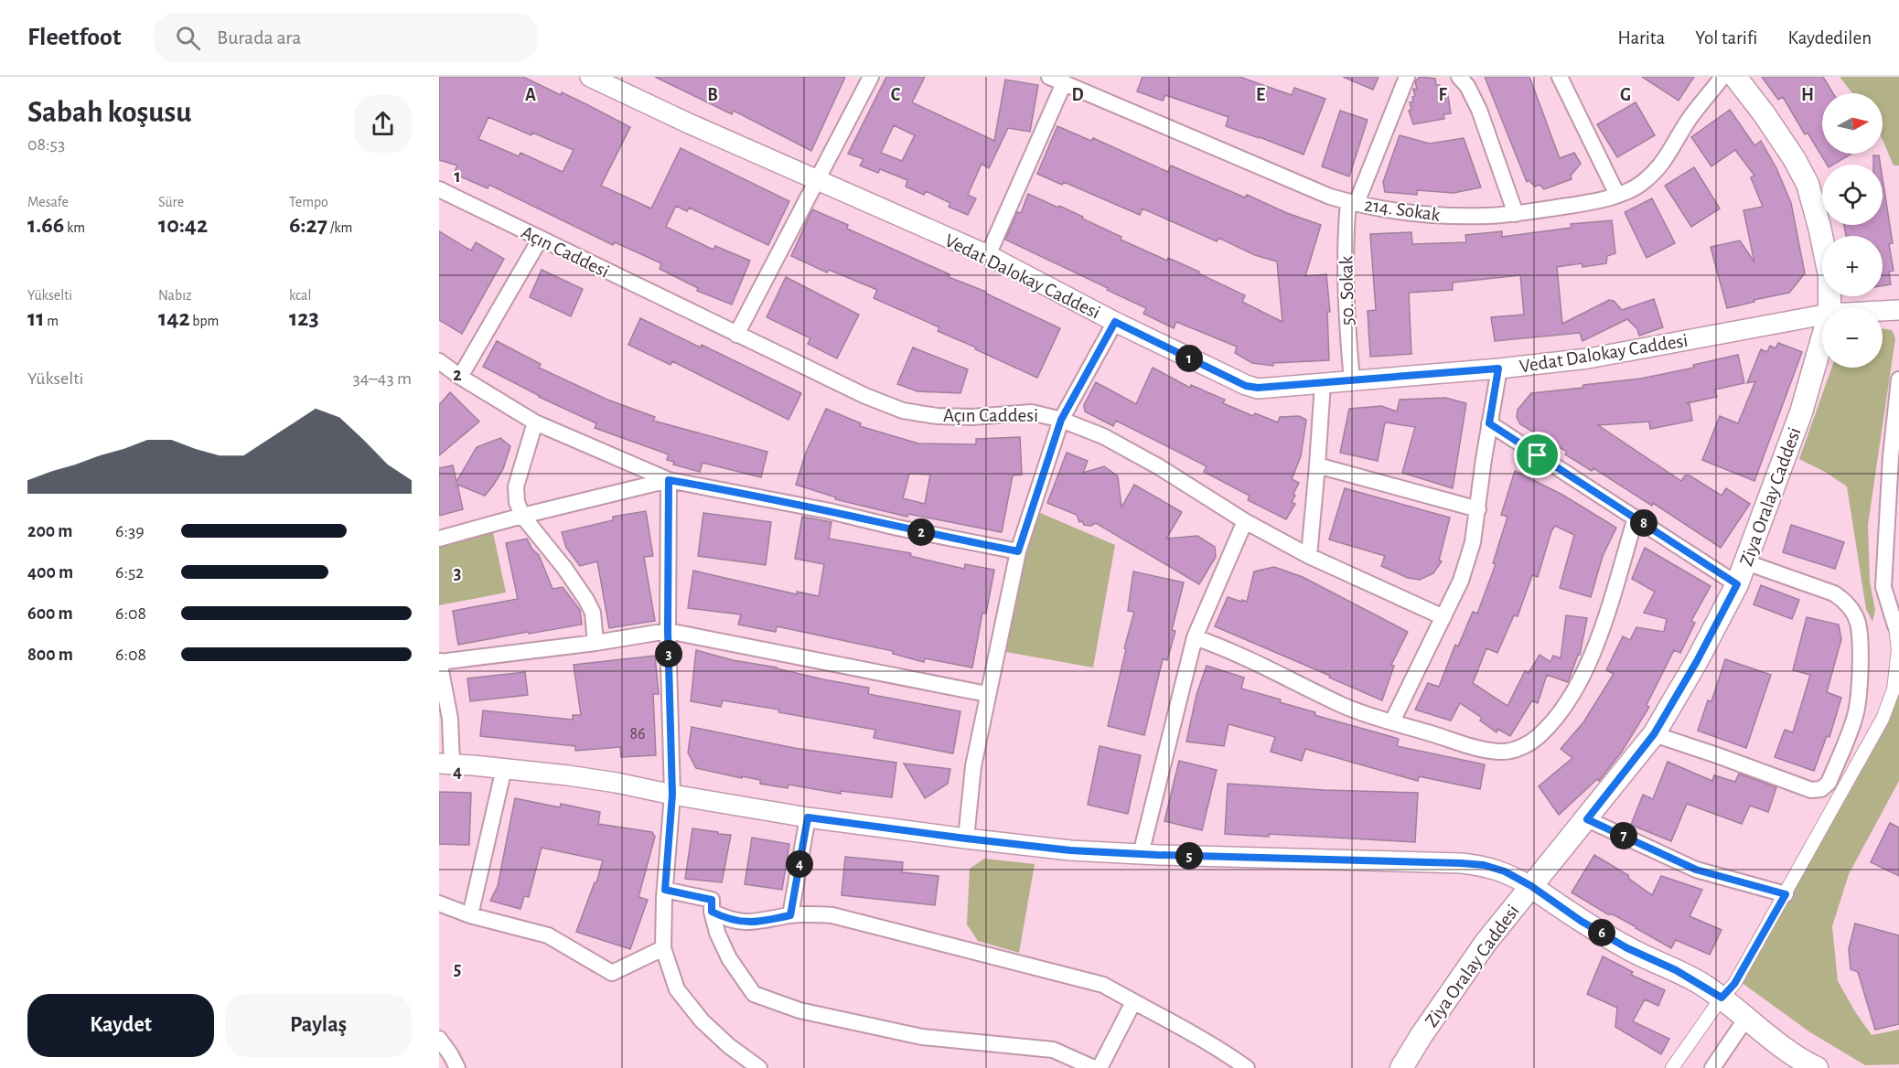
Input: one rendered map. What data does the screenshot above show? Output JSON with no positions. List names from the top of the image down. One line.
{"streets":{"main road":["Ziya Oralay Caddesi"],"street":["214. Sokak","Açın Caddesi","Vedat Dalokay Caddesi","50. Sokak"]},"crossings":[["214. Sokak","50. Sokak"],["Vedat Dalokay Caddesi","50. Sokak"]],"house_numbers":["86"],"north":"right","page":{"header":"Fleetfoot","search":"Burada ara","nav":["Harita","Yol tarifi","Kaydedilen"],"heading":["Sabah koşusu","08:53"],"map_buttons":["+","−"],"stats":[["Mesafe","1.66 km"],["Süre","10:42"],["Tempo","6:27 /km"],["Yükselti","11 m"],["Nabız","142 bpm"],["kcal","123"]],"pins":["1","8","2","3","7","5","4","6"],"chart":["Yükselti","34–43 m"],"list":[{"name":"200 m","note":"6:39"},{"name":"400 m","note":"6:52"},{"name":"600 m","note":"6:08"},{"name":"800 m","note":"6:08"}],"buttons":["Kaydet","Paylaş"]},"grid":{"columns":["A","B","C","D","E","F","G","H"],"rows":["1","2","3","4","5"]}}
